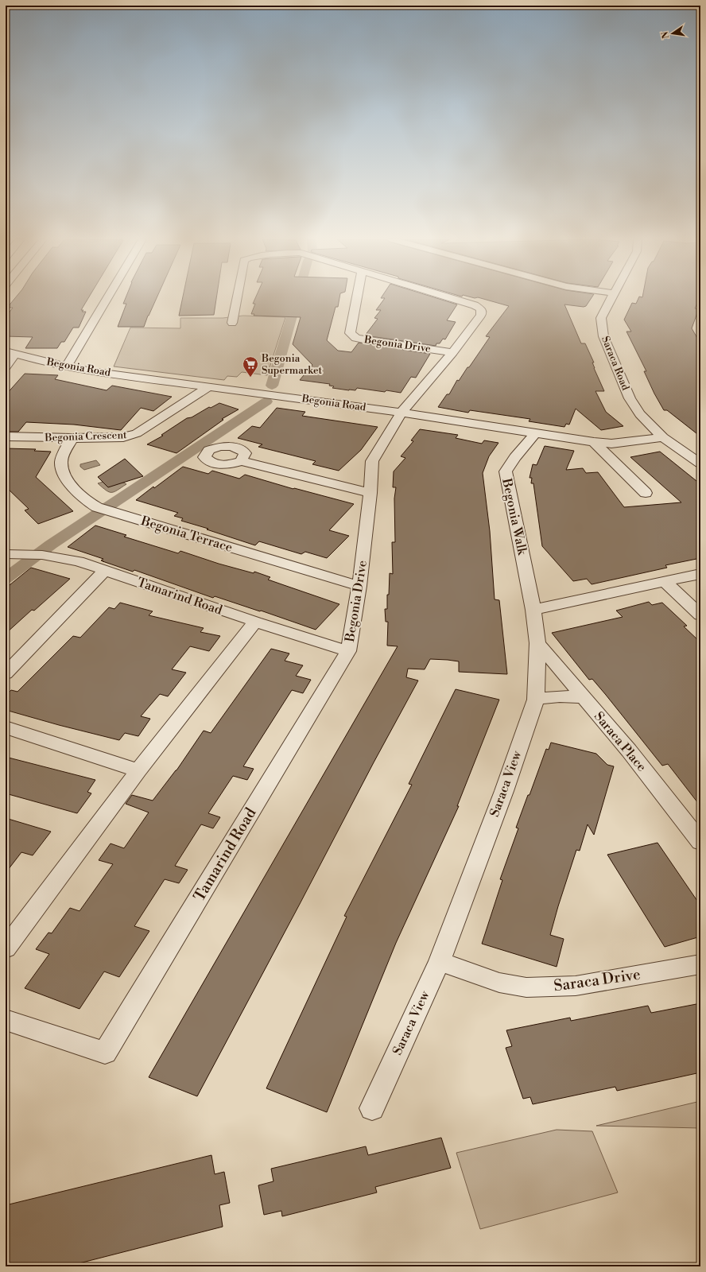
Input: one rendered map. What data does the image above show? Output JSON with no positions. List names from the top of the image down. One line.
{"streets":{"street":["Begonia Drive","Saraca Road","Begonia Road","Begonia Crescent","Begonia Walk","Begonia Terrace","Tamarind Road","Saraca Place","Saraca View","Saraca Drive"]},"crossings":[["Begonia Drive","Begonia Road"],["Begonia Drive","Begonia Terrace"],["Begonia Drive","Tamarind Road"],["Saraca Road","Begonia Road"],["Begonia Road","Begonia Crescent"],["Begonia Road","Begonia Walk"],["Begonia Crescent","Begonia Terrace"],["Begonia Walk","Saraca View"],["Saraca Place","Saraca View"],["Saraca View","Saraca Drive"]],"places":{"supermarket":["Begonia Supermarket"]},"north":"left"}
